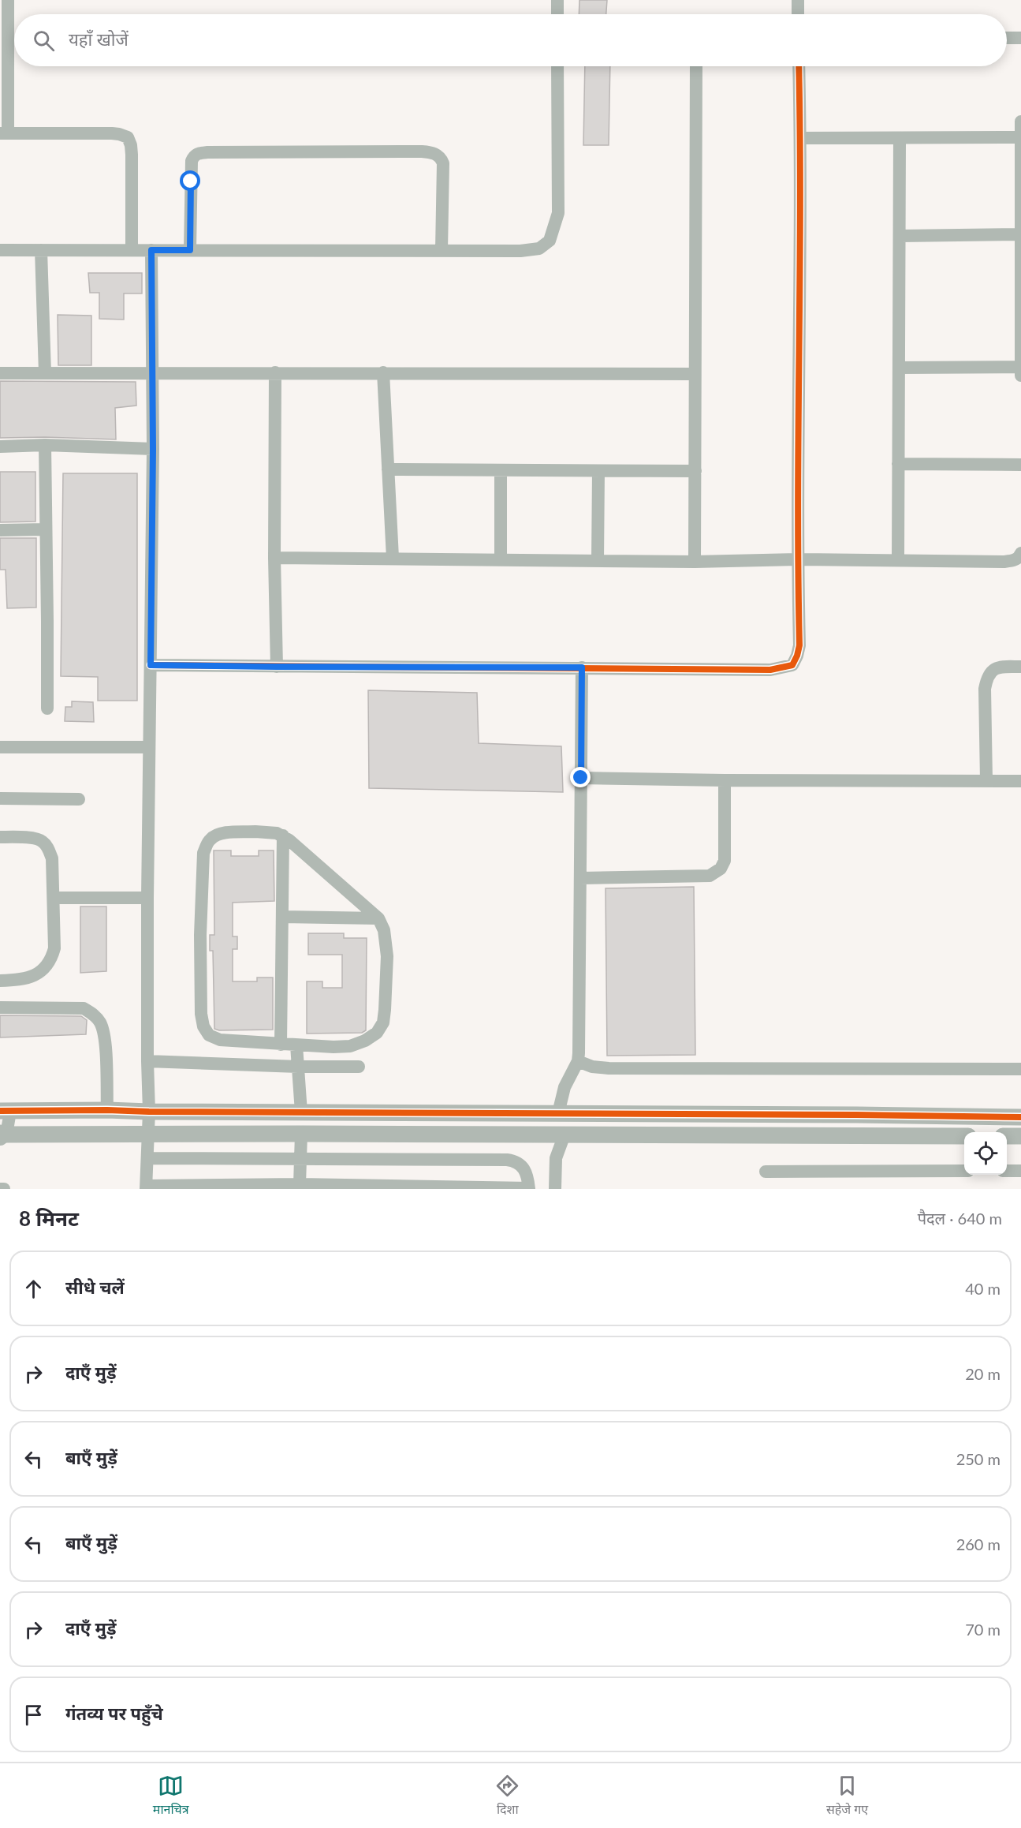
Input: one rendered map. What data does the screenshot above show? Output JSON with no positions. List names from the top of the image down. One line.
{"page":{"search":"यहाँ खोजें","heading":["8 मिनट","पैदल · 640 m"],"list":[["सीधे चलें","40 m"],["दाएँ मुड़ें","20 m"],["बाएँ मुड़ें","250 m"],["बाएँ मुड़ें","260 m"],["दाएँ मुड़ें","70 m"],"गंतव्य पर पहुँचे"],"nav":["मानचित्र","दिशा","सहेजे गए"]}}
